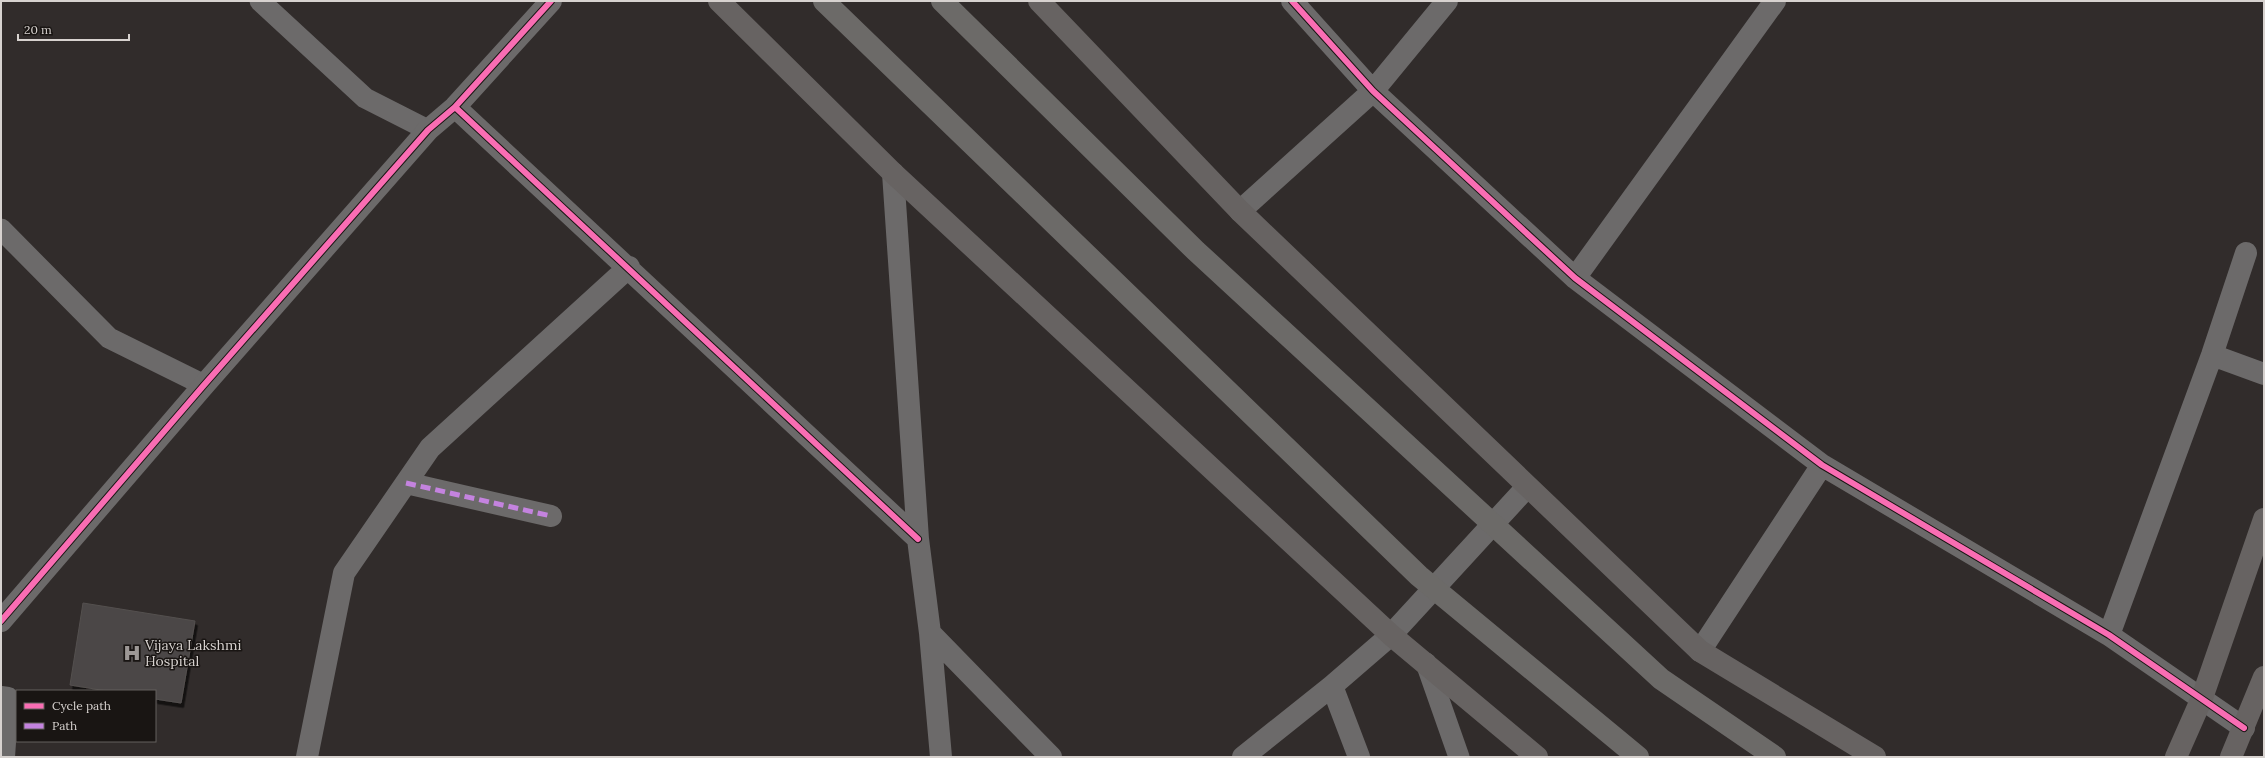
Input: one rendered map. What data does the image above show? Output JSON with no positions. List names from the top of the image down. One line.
{"places":{"hospital":["Vijaya Lakshmi Hospital"]},"legend":["Cycle path","Path"],"scale_bar":"20 m"}
